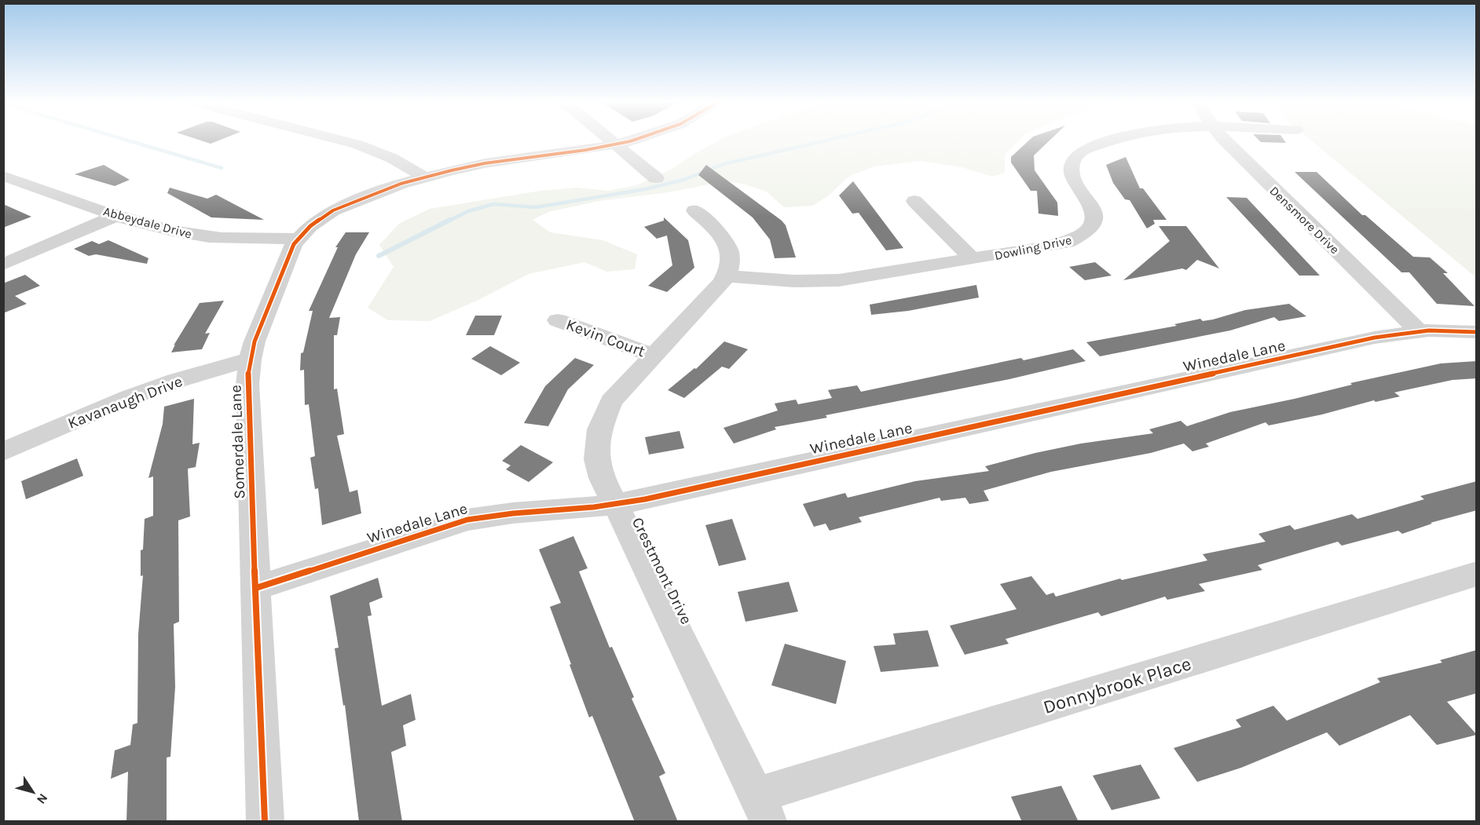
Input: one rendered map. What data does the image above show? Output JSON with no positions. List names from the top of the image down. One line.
{"streets":{"street":["Densmore Drive","Abbeydale Drive","Dowling Drive","Kevin Court","Winedale Lane","Kavanaugh Drive","Somerdale Lane","Crestmont Drive","Donnybrook Place"]},"crossings":[["Densmore Drive","Winedale Lane"],["Abbeydale Drive","Somerdale Lane"],["Dowling Drive","Crestmont Drive"],["Kevin Court","Crestmont Drive"],["Winedale Lane","Somerdale Lane"],["Winedale Lane","Crestmont Drive"],["Kavanaugh Drive","Somerdale Lane"],["Crestmont Drive","Donnybrook Place"]],"north":"bottom right"}
